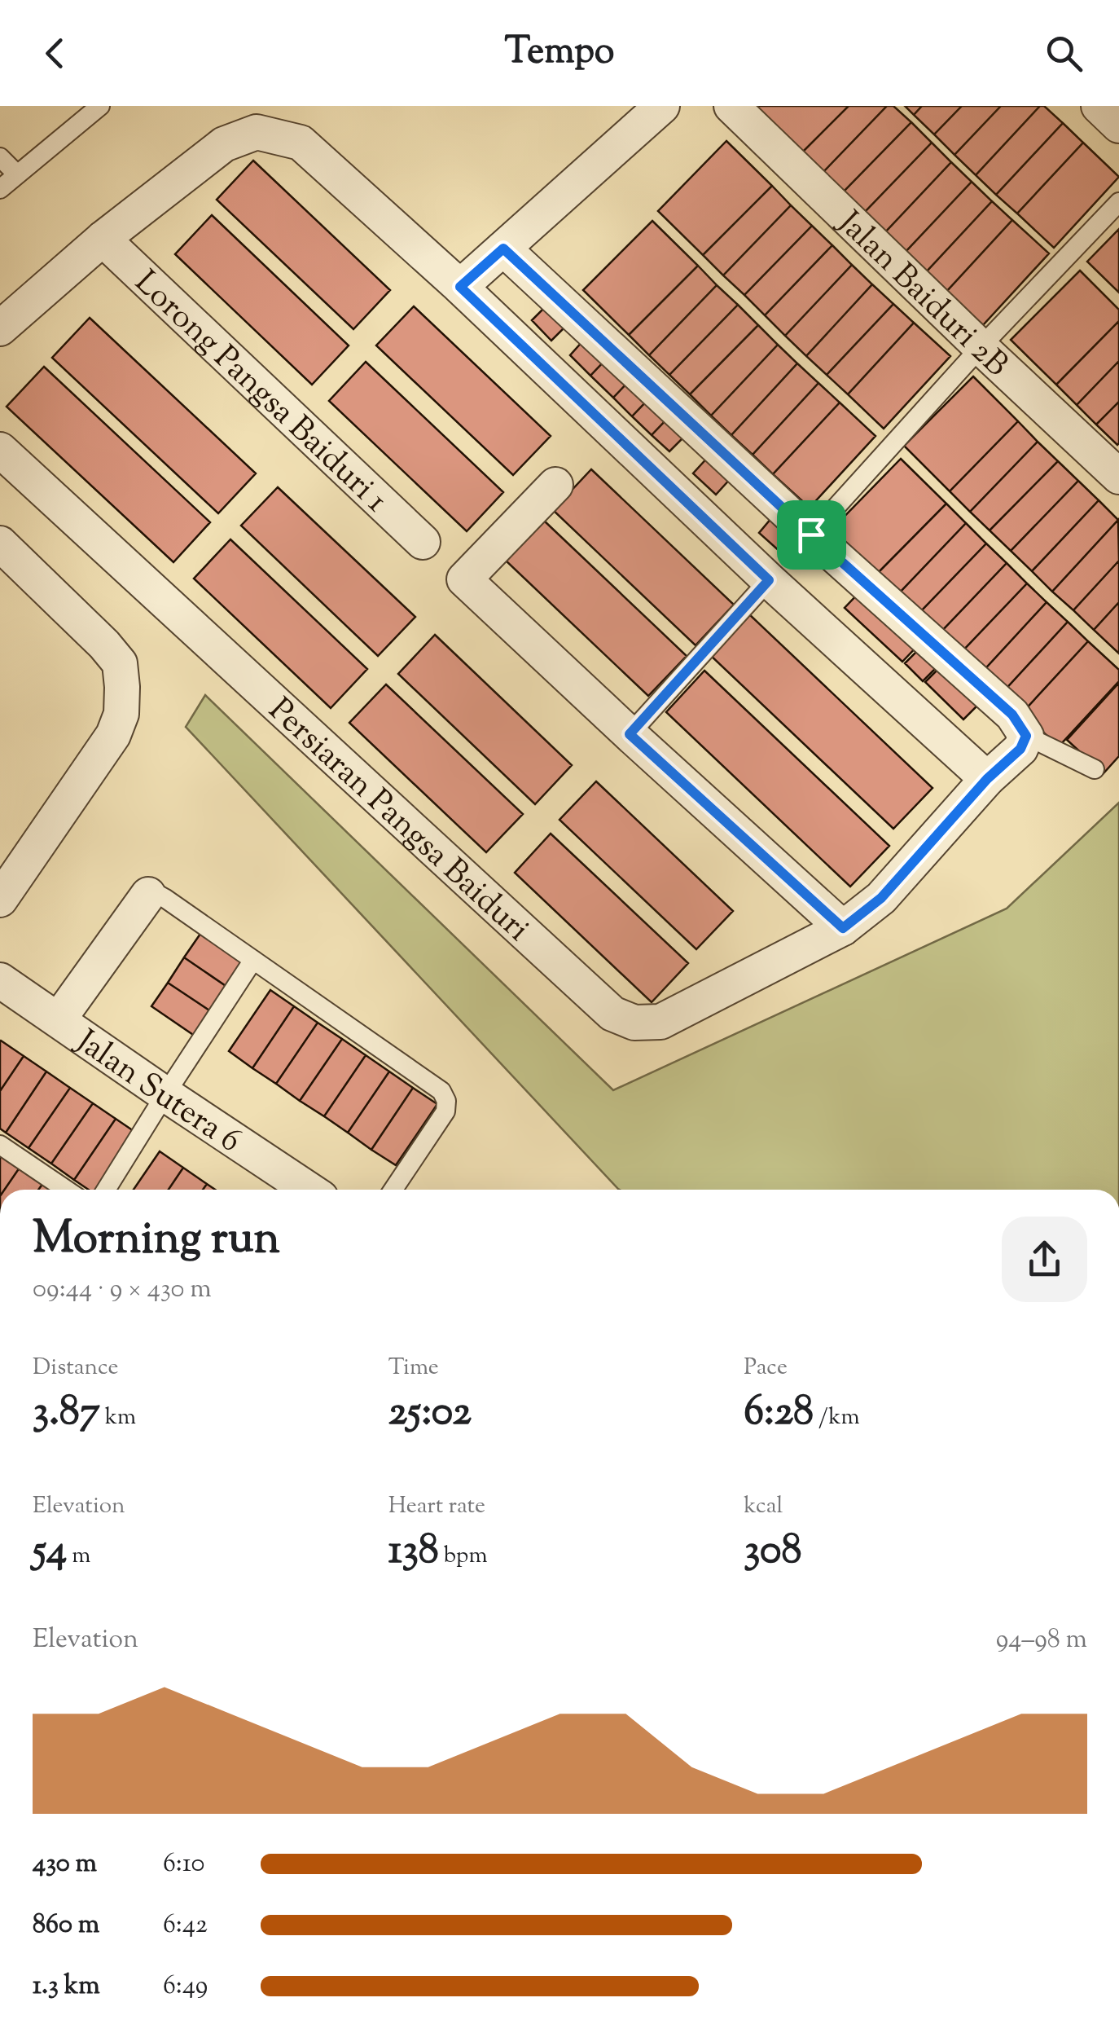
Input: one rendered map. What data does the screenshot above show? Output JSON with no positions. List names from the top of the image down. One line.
{"streets":{"street":["Jalan Baiduri 2B","Lorong Pangsa Baiduri 1","Persiaran Pangsa Baiduri","Jalan Sutera 6"]},"page":{"header":"Tempo","heading":["Morning run","09:44 · 9 × 430 m"],"stats":[["Distance","3.87 km"],["Time","25:02"],["Pace","6:28 /km"],["Elevation","54 m"],["Heart rate","138 bpm"],["kcal","308"]],"chart":["Elevation","94–98 m"],"list":[{"name":"430 m","note":"6:10"},{"name":"860 m","note":"6:42"},{"name":"1.3 km","note":"6:49"}]}}
